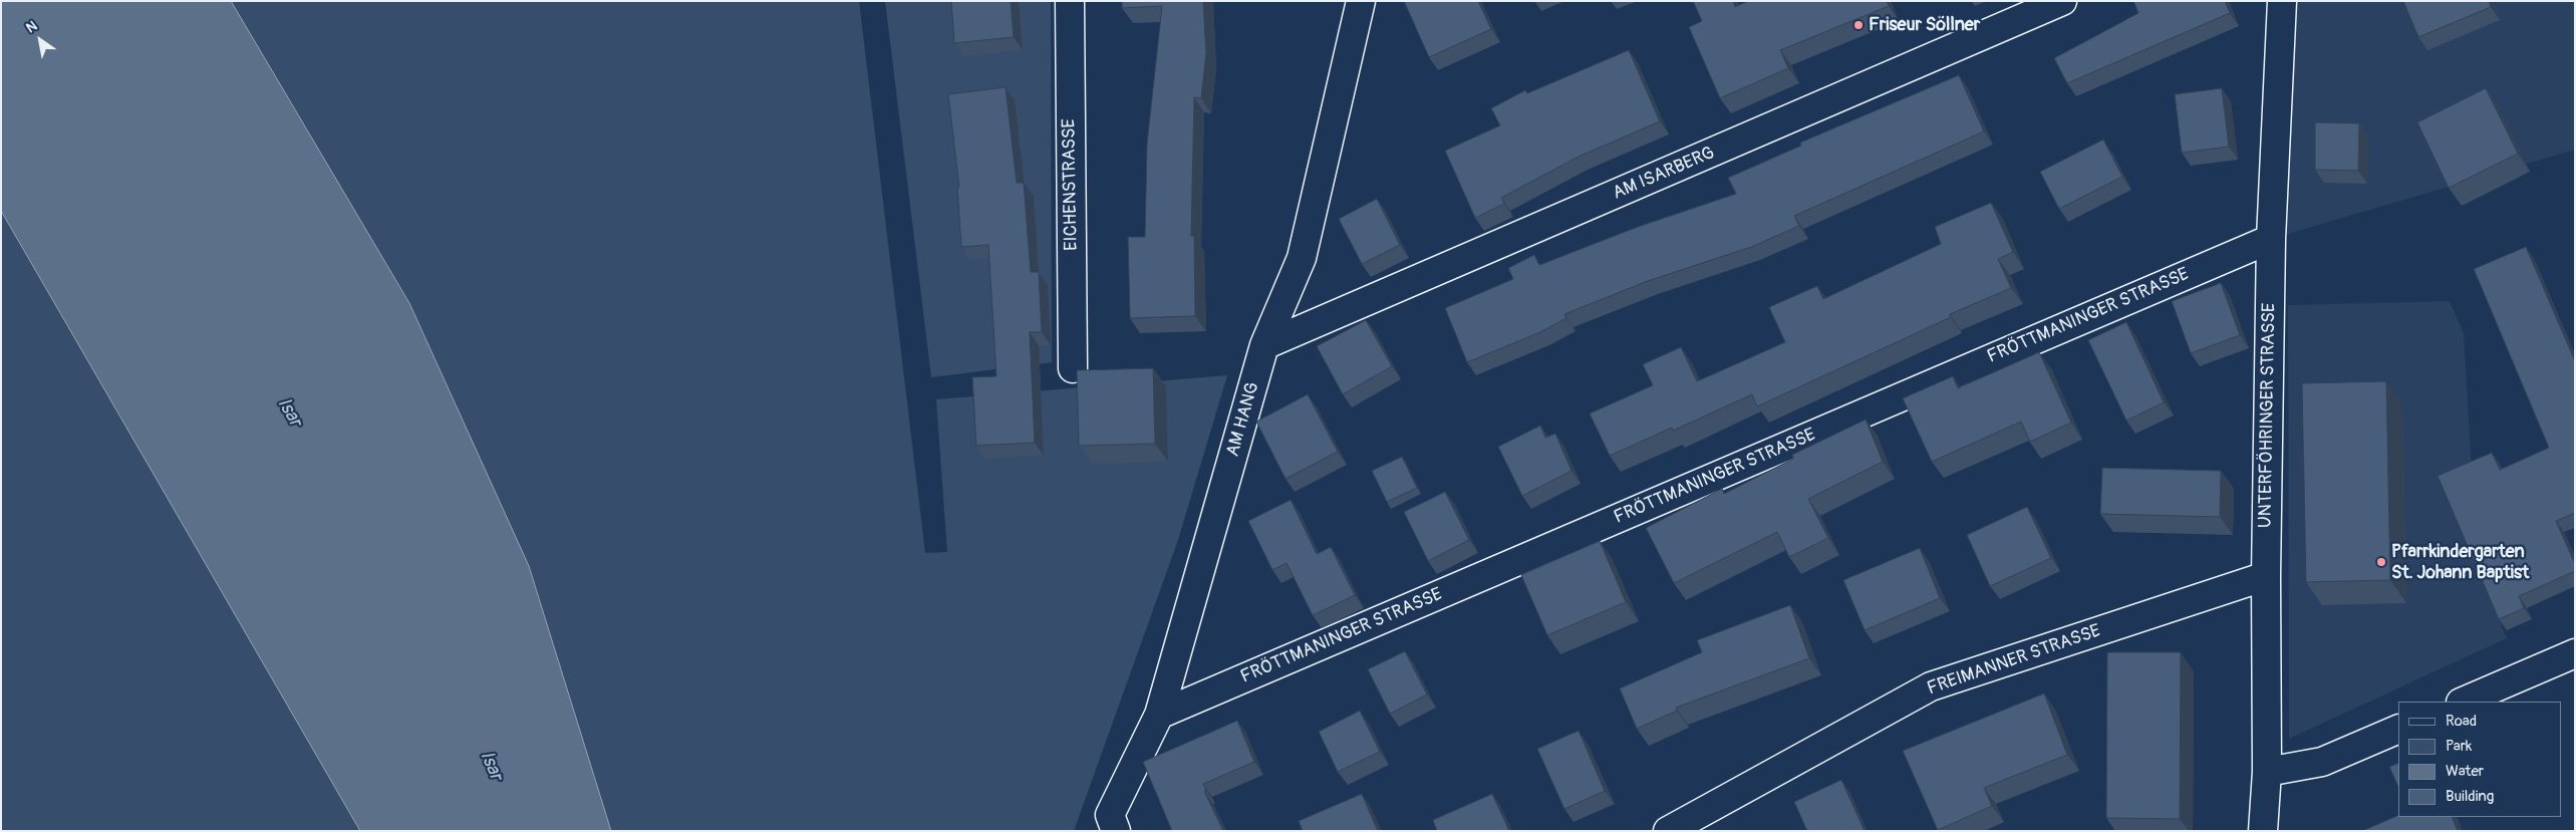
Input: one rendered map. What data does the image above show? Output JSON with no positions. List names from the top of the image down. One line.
{"streets":{"street":["AM ISARBERG","EICHENSTRASSE","FRÖTTMANINGER STRASSE","UNTERFÖHRINGER STRASSE","AM HANG","FREIMANNER STRASSE"]},"crossings":[["AM ISARBERG","AM HANG"],["FRÖTTMANINGER STRASSE","UNTERFÖHRINGER STRASSE"],["FRÖTTMANINGER STRASSE","AM HANG"],["UNTERFÖHRINGER STRASSE","FREIMANNER STRASSE"]],"water":["Isar"],"places":["Friseur Söllner","Pfarrkindergarten St. Johann Baptist"],"legend":["Road","Park","Water","Building"],"north":"top left"}
